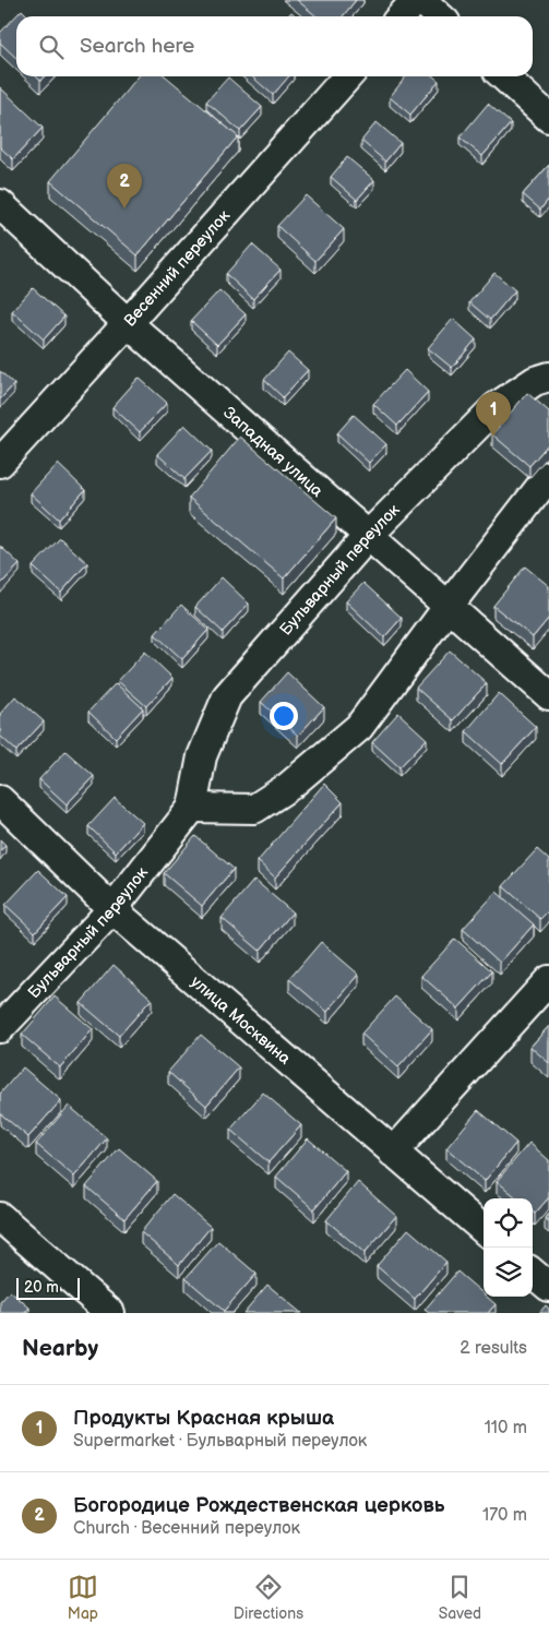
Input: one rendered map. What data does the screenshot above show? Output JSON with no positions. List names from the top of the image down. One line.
{"streets":{"street":["Весенний переулок","Западная улица","Бульварный переулок","улица Москвина"]},"crossings":[["Весенний переулок","Западная улица"],["Западная улица","Бульварный переулок"],["Бульварный переулок","улица Москвина"]],"scale_bar":"20 m","page":{"search":"Search here","pins":["2","1"],"scale":"20 m","heading":["Nearby","2 results"],"list":[{"mark":"1","name":"Продукты Красная крыша","note":"Supermarket · Бульварный переулок","value":"110 m"},{"mark":"2","name":"Богородице Рождественская церковь","note":"Church · Весенний переулок","value":"170 m"}],"nav":["Map","Directions","Saved"]}}
